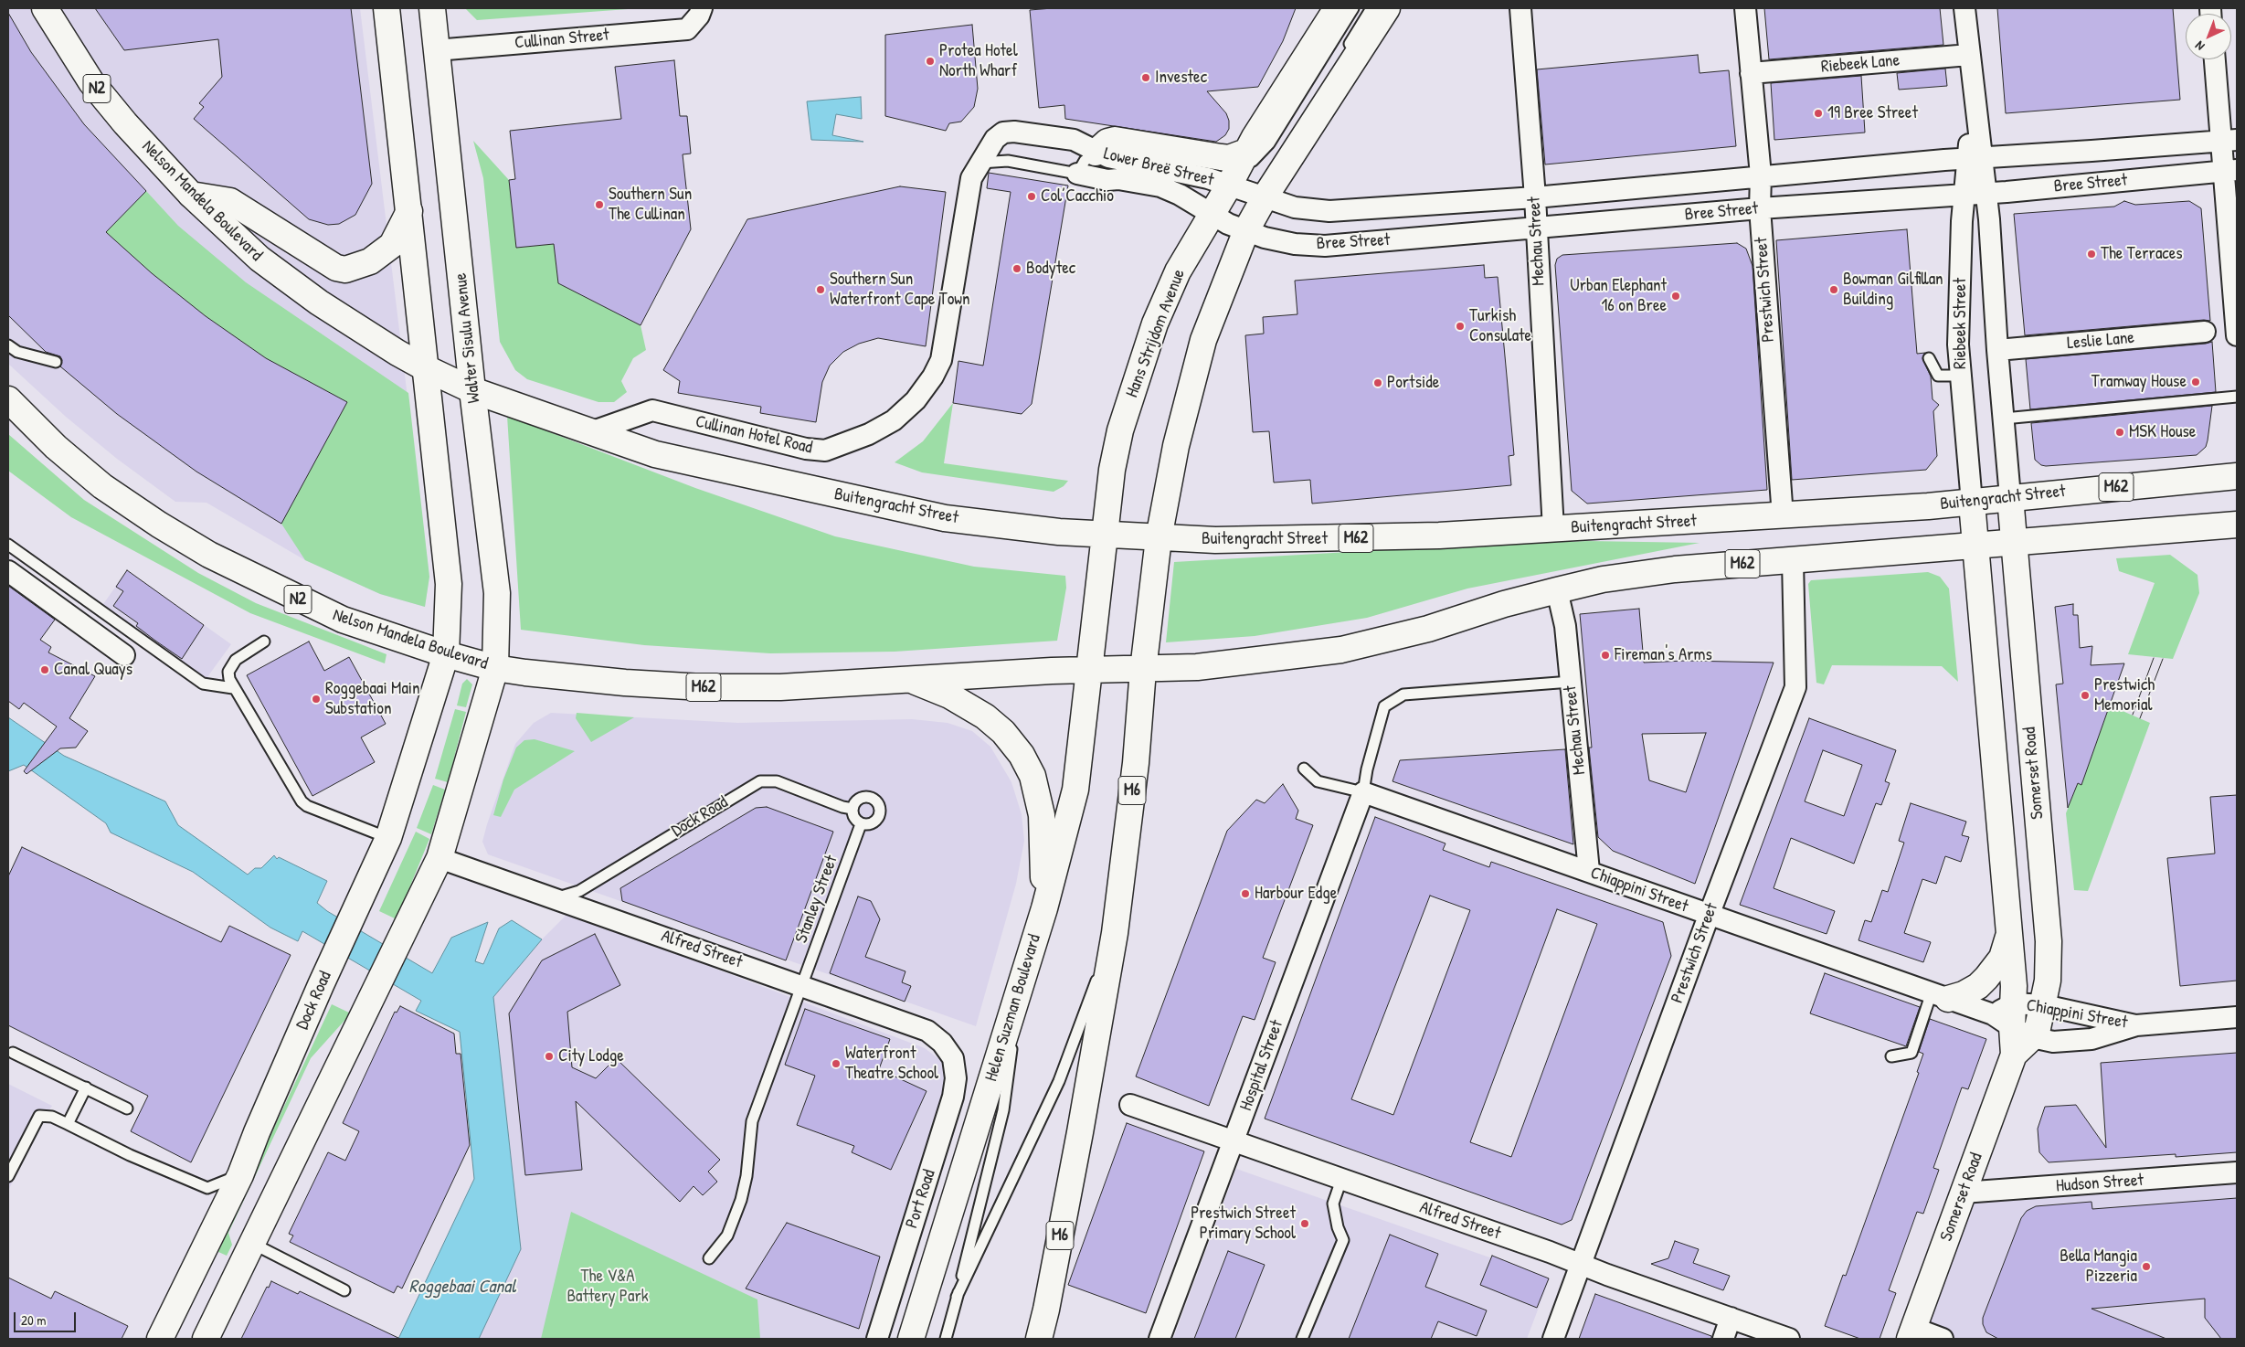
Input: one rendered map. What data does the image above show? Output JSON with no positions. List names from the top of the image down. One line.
{"streets":{"main road":["N2","Nelson Mandela Boulevard","Riebeek Street","Hans Strijdom Avenue","Walter Sisulu Avenue","M62","Buitengracht Street","Somerset Road","M6","Dock Road","Helen Suzman Boulevard"],"street":["Cullinan Street","Riebeek Lane","Lower Breë Street","Bree Street","Mechau Street","Prestwich Street","Leslie Lane","Cullinan Hotel Road","Chiappini Street","Alfred Street","Hospital Street","Hudson Street","Port Road"],"lane":["Stanley Street"]},"crossings":[["Cullinan Street","Walter Sisulu Avenue"],["Riebeek Lane","Prestwich Street"],["Riebeek Lane","Riebeek Street"],["Lower Breë Street","Bree Street"],["Lower Breë Street","Hans Strijdom Avenue"],["Lower Breë Street","Cullinan Hotel Road"],["Bree Street","Mechau Street"],["Bree Street","Prestwich Street"],["Bree Street","Riebeek Street"],["Bree Street","Hans Strijdom Avenue"],["Nelson Mandela Boulevard","Walter Sisulu Avenue"],["Nelson Mandela Boulevard","M62"],["Nelson Mandela Boulevard","Buitengracht Street"],["Nelson Mandela Boulevard","Dock Road"],["Mechau Street","M62"],["Mechau Street","Buitengracht Street"],["Mechau Street","Chiappini Street"],["Prestwich Street","M62"],["Prestwich Street","Buitengracht Street"],["Prestwich Street","Chiappini Street"],["Prestwich Street","Alfred Street"],["Riebeek Street","Leslie Lane"],["Riebeek Street","M62"],["Riebeek Street","Buitengracht Street"],["Riebeek Street","Somerset Road"],["Hans Strijdom Avenue","M62"],["Hans Strijdom Avenue","Buitengracht Street"],["Hans Strijdom Avenue","Helen Suzman Boulevard"],["Walter Sisulu Avenue","M62"],["Walter Sisulu Avenue","Buitengracht Street"],["Cullinan Hotel Road","Buitengracht Street"],["M62","Somerset Road"],["M62","M6"],["M62","Helen Suzman Boulevard"],["Buitengracht Street","M6"],["Somerset Road","Chiappini Street"],["Somerset Road","Hudson Street"],["Dock Road","Stanley Street"],["Dock Road","Alfred Street"],["Chiappini Street","Hospital Street"],["Stanley Street","Alfred Street"],["Alfred Street","Hospital Street"],["Alfred Street","Port Road"]],"water":["Roggebaai Canal"],"parks":["The V&A Battery Park"],"places":["Protea Hotel North Wharf","Investec","19 Bree Street","Col’Cacchio","Southern Sun The Cullinan","The Terraces","Bodytec","Southern Sun Waterfront Cape Town","Bowman Gilfillan Building","Urban Elephant 16 on Bree","Turkish Consulate","Tramway House","Portside","MSK House","Fireman's Arms","Canal Quays","Prestwich Memorial","Roggebaai Main Substation","Harbour Edge","City Lodge","Waterfront Theatre School","Prestwich Street Primary School","Bella Mangia Pizzeria"],"scale_bar":"20 m","north":"bottom left"}
